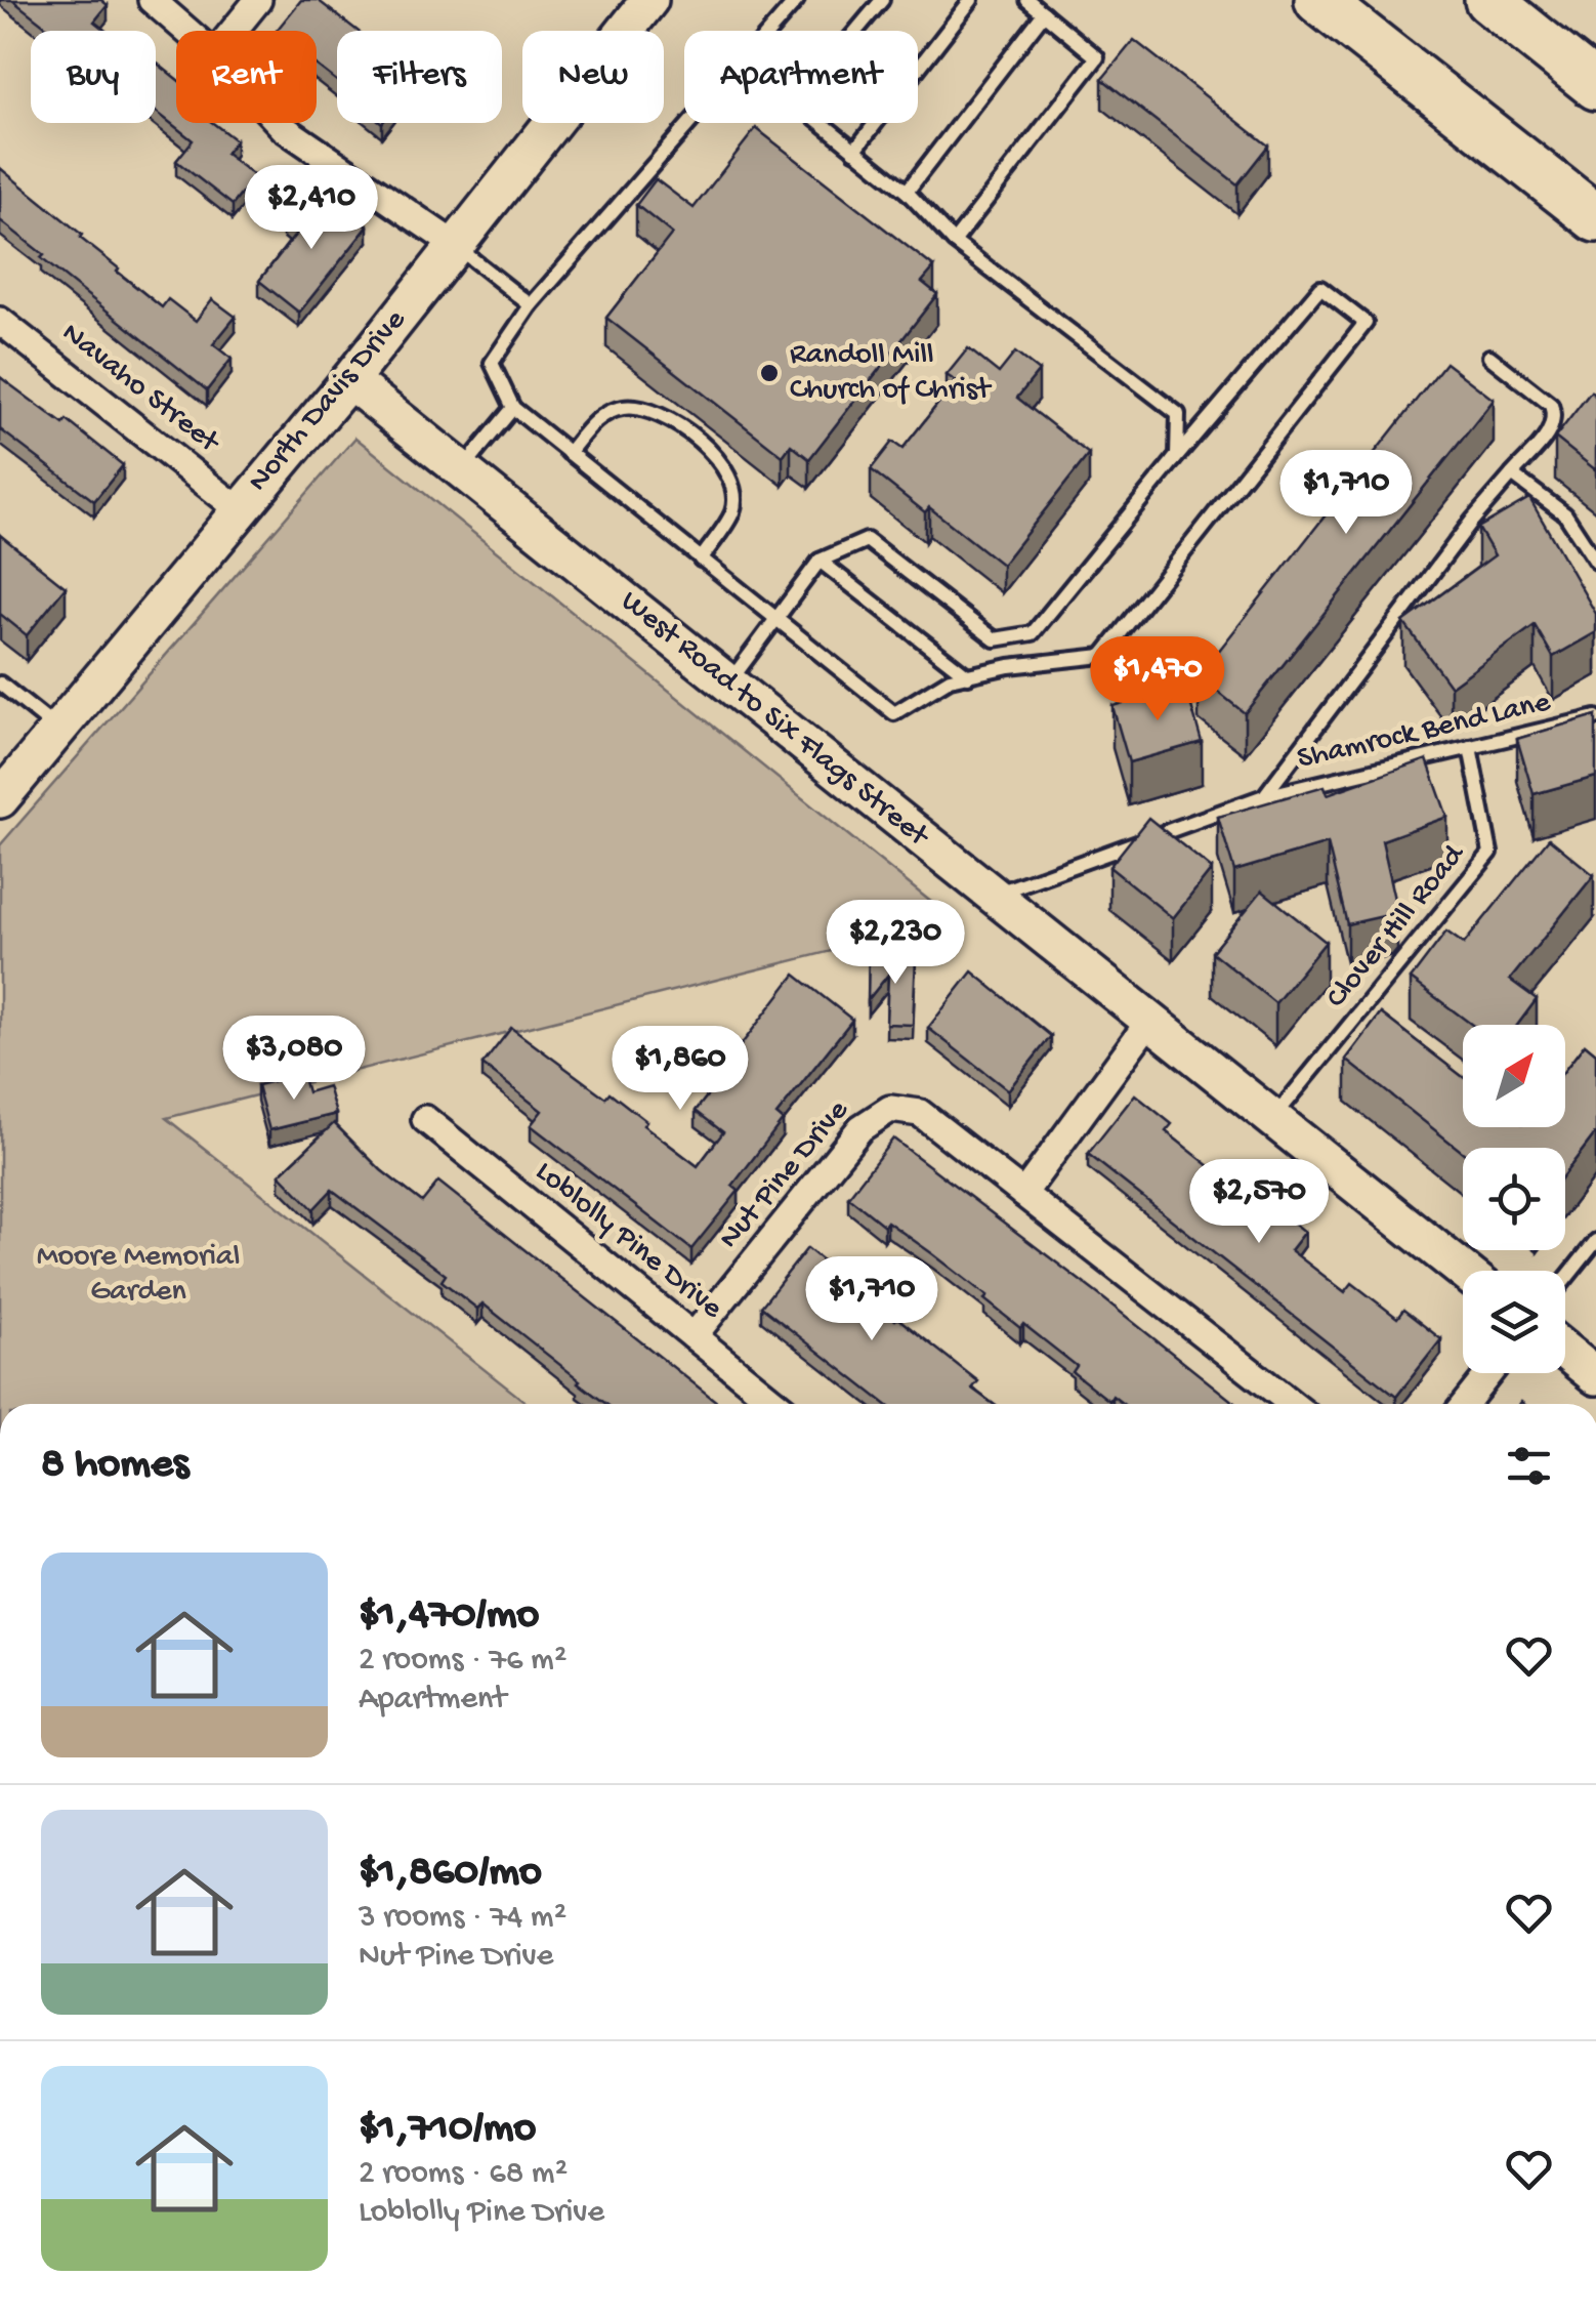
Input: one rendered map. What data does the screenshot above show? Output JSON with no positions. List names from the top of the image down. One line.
{"streets":{"street":["Navaho Street","North Davis Drive","West Road to Six Flags Street","Nut Pine Drive","Loblolly Pine Drive"],"lane":["Shamrock Bend Lane","Clover Hill Road"]},"crossings":[["Navaho Street","North Davis Drive"],["North Davis Drive","West Road to Six Flags Street"],["West Road to Six Flags Street","Shamrock Bend Lane"],["West Road to Six Flags Street","Clover Hill Road"],["Shamrock Bend Lane","Clover Hill Road"],["Nut Pine Drive","Loblolly Pine Drive"]],"parks":["Moore Memorial Garden"],"places":["Randoll Mill Church of Christ"],"north":"top right","page":{"chip":["Buy","Rent","Filters","New","Apartment"],"price":["$2,410","$1,710","$1,470","$2,230","$3,080","$1,860","$2,570","$1,710"],"heading":"8 homes","list":[{"name":"$1,470/mo","note":"2 rooms · 76 m² · Apartment"},{"name":"$1,860/mo","note":"3 rooms · 74 m² · Nut Pine Drive"},{"name":"$1,710/mo","note":"2 rooms · 68 m² · Loblolly Pine Drive"}]}}
